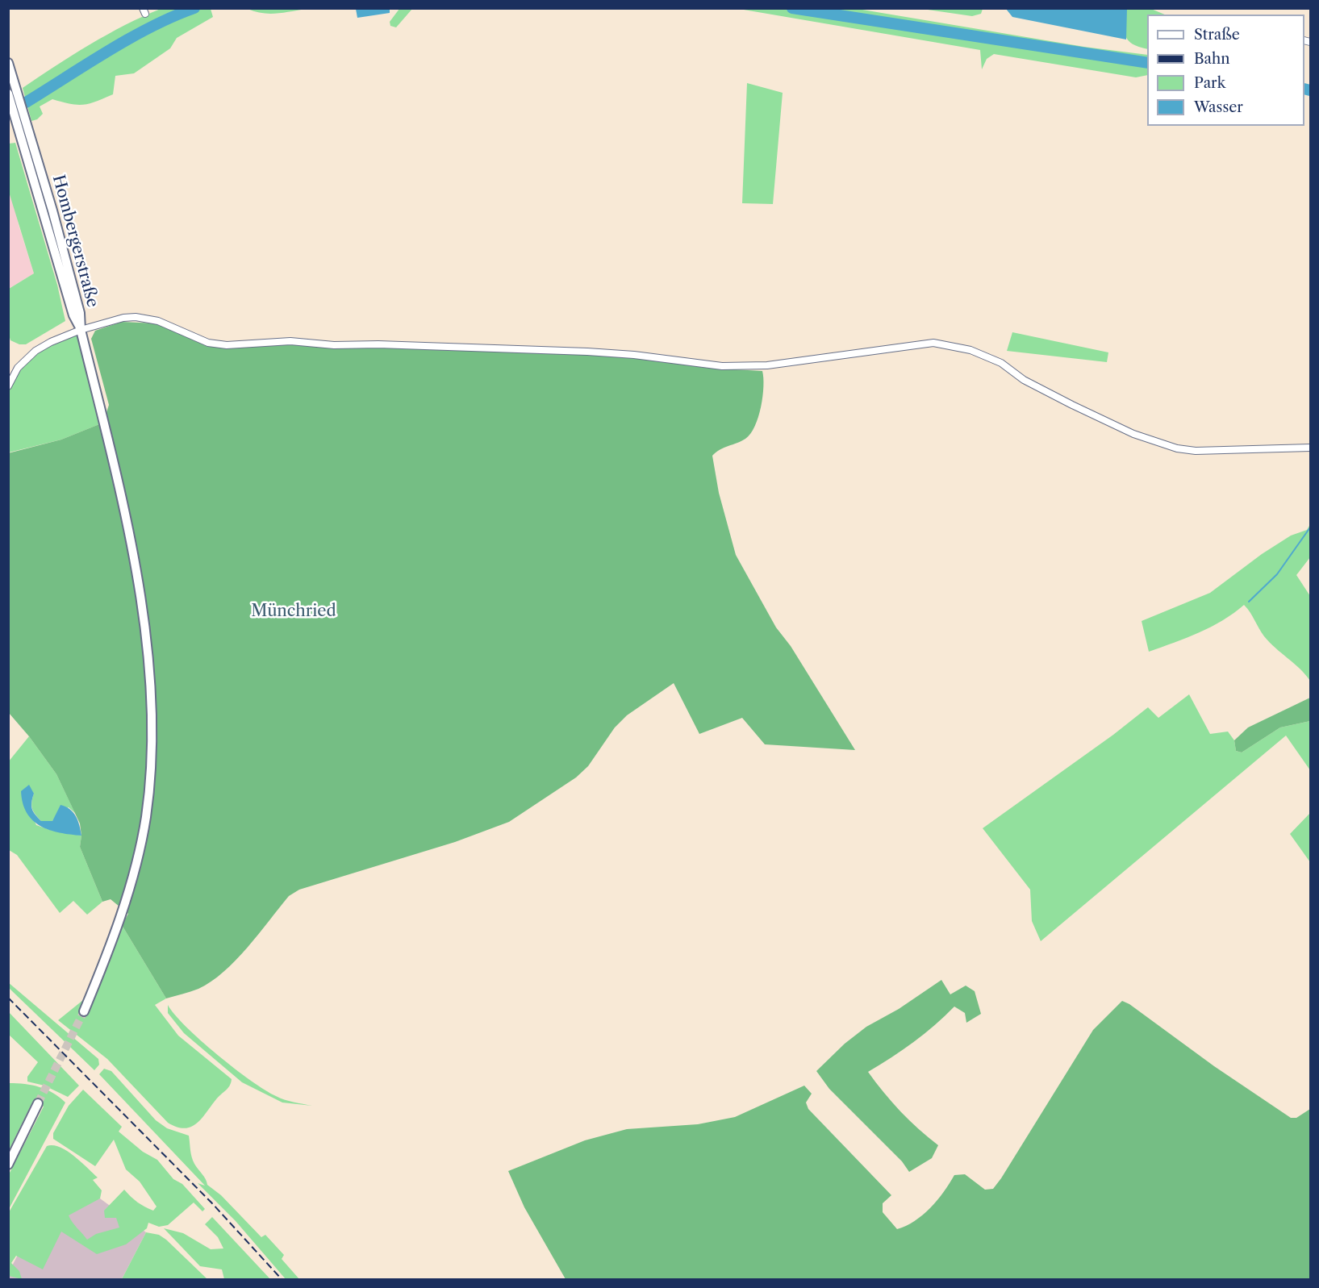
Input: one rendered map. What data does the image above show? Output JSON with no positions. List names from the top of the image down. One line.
{"streets":{"main road":["Hombergerstraße"]},"parks":["Münchried"],"legend":["Straße","Bahn","Park","Wasser"]}
